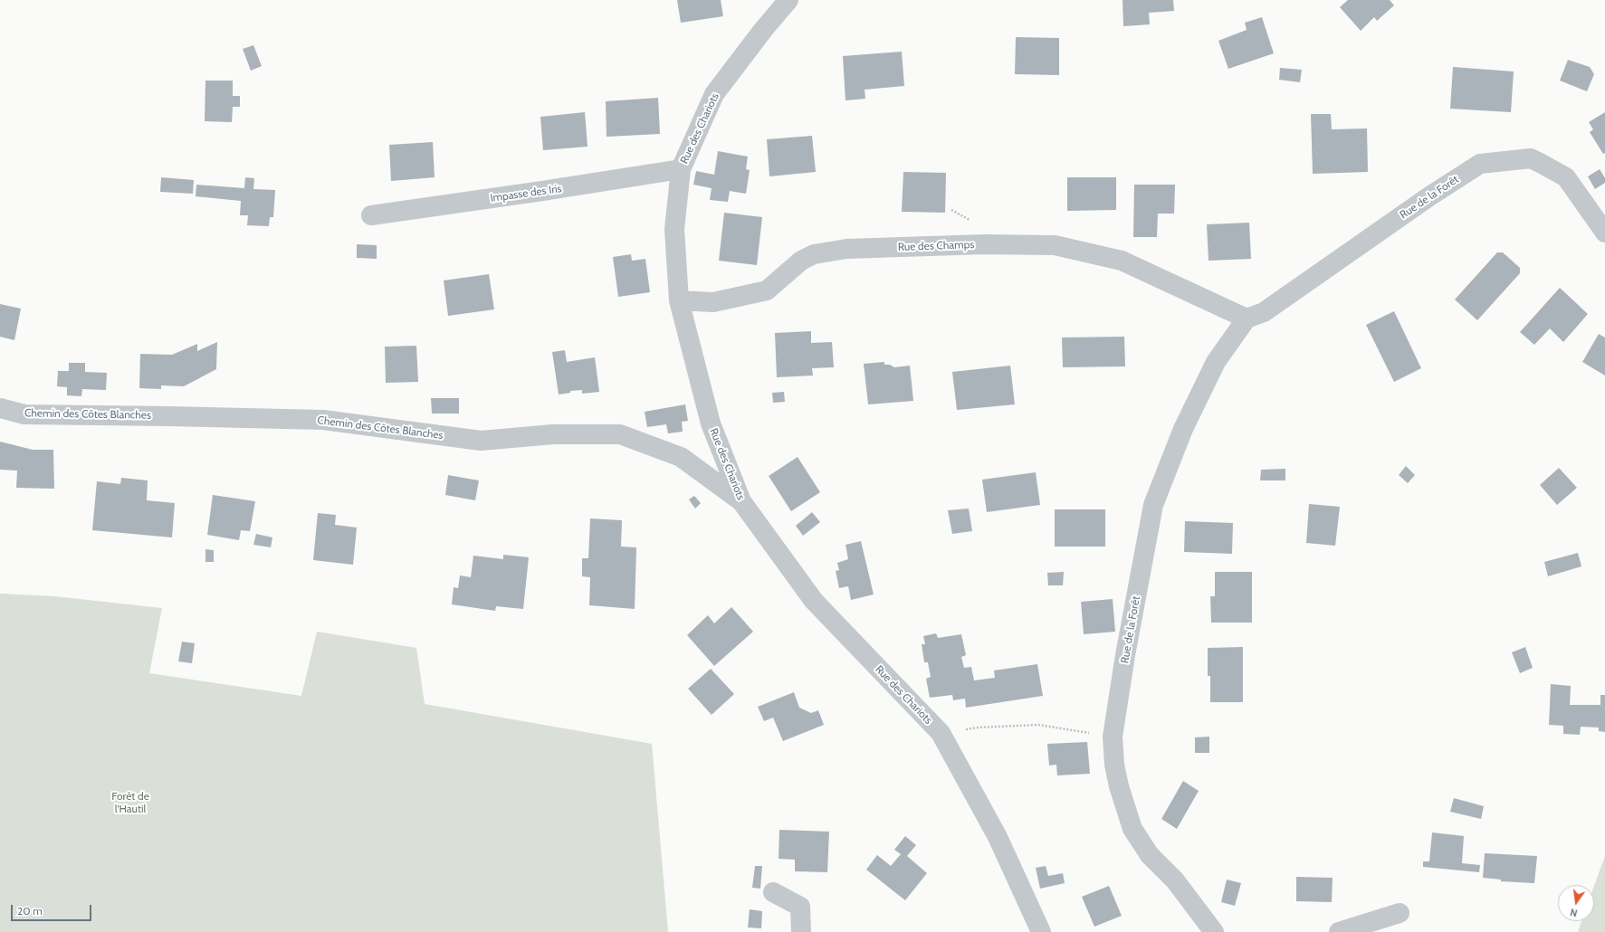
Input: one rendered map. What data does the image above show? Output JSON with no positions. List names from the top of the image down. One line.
{"streets":{"street":["Rue des Chariots","Impasse des Iris","Rue de la Forêt","Rue des Champs","Chemin des Côtes Blanches"]},"crossings":[["Rue des Chariots","Impasse des Iris"],["Rue des Chariots","Rue des Champs"],["Rue des Chariots","Chemin des Côtes Blanches"],["Rue de la Forêt","Rue des Champs"]],"parks":["Forêt de l'Hautil"],"scale_bar":"20 m","north":"bottom"}
